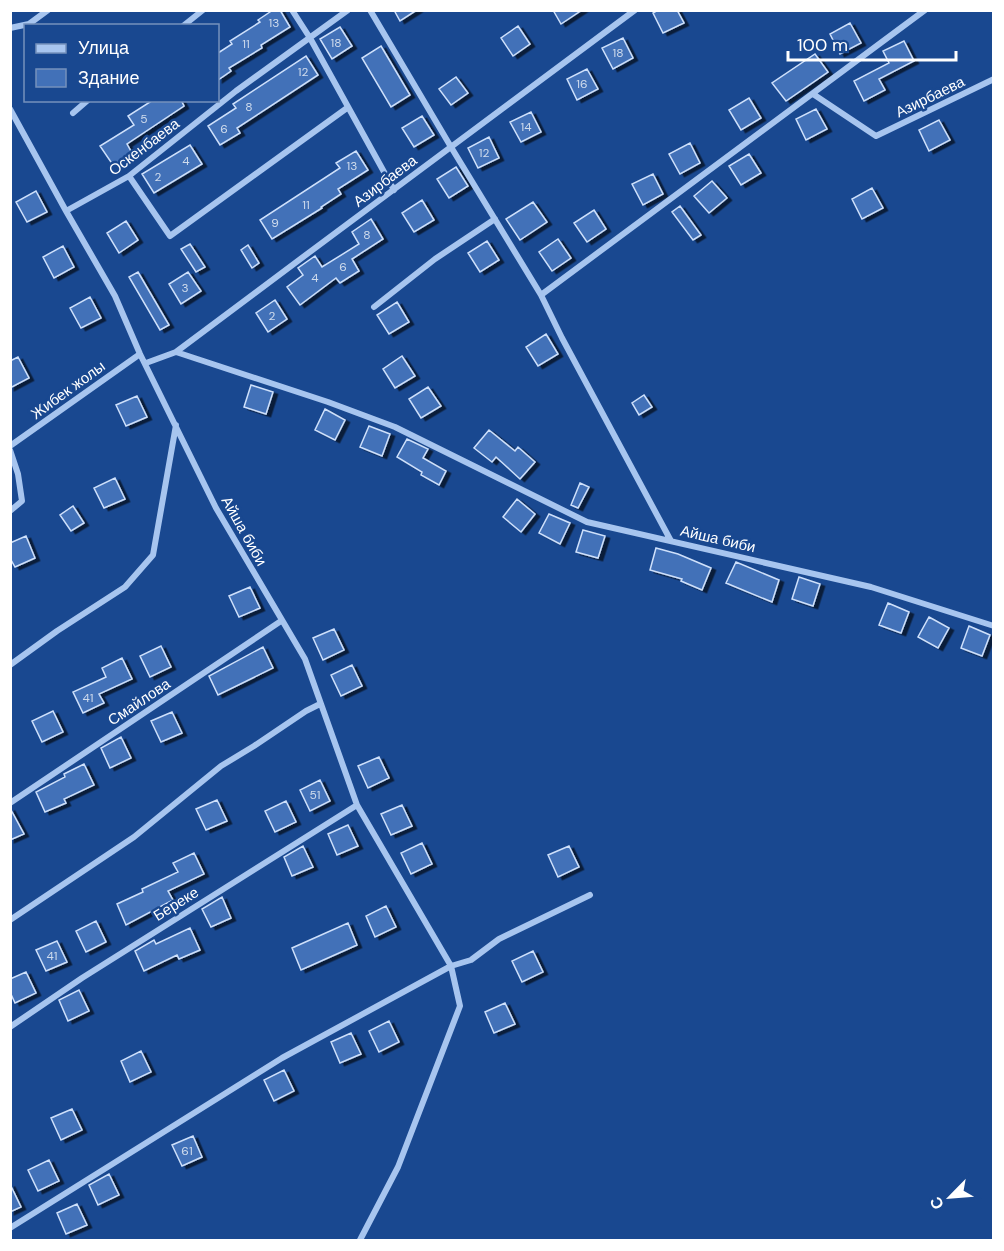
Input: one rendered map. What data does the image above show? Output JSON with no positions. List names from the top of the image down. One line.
{"streets":{"street":["Азирбаева","Оскенбаева","Жибек жолы","Айша биби","Смайлова","Береке"]},"crossings":[["Азирбаева","Айша биби"],["Оскенбаева","Айша биби"],["Жибек жолы","Айша биби"],["Айша биби","Смайлова"],["Айша биби","Береке"]],"house_numbers":["13","18","11","18","12","16","8","5","14","6","12","4","13","2","11","9","8","6","4","3","2","41","51","41","61"],"legend":["Улица","Здание"],"scale_bar":"100 m","north":"bottom left"}
